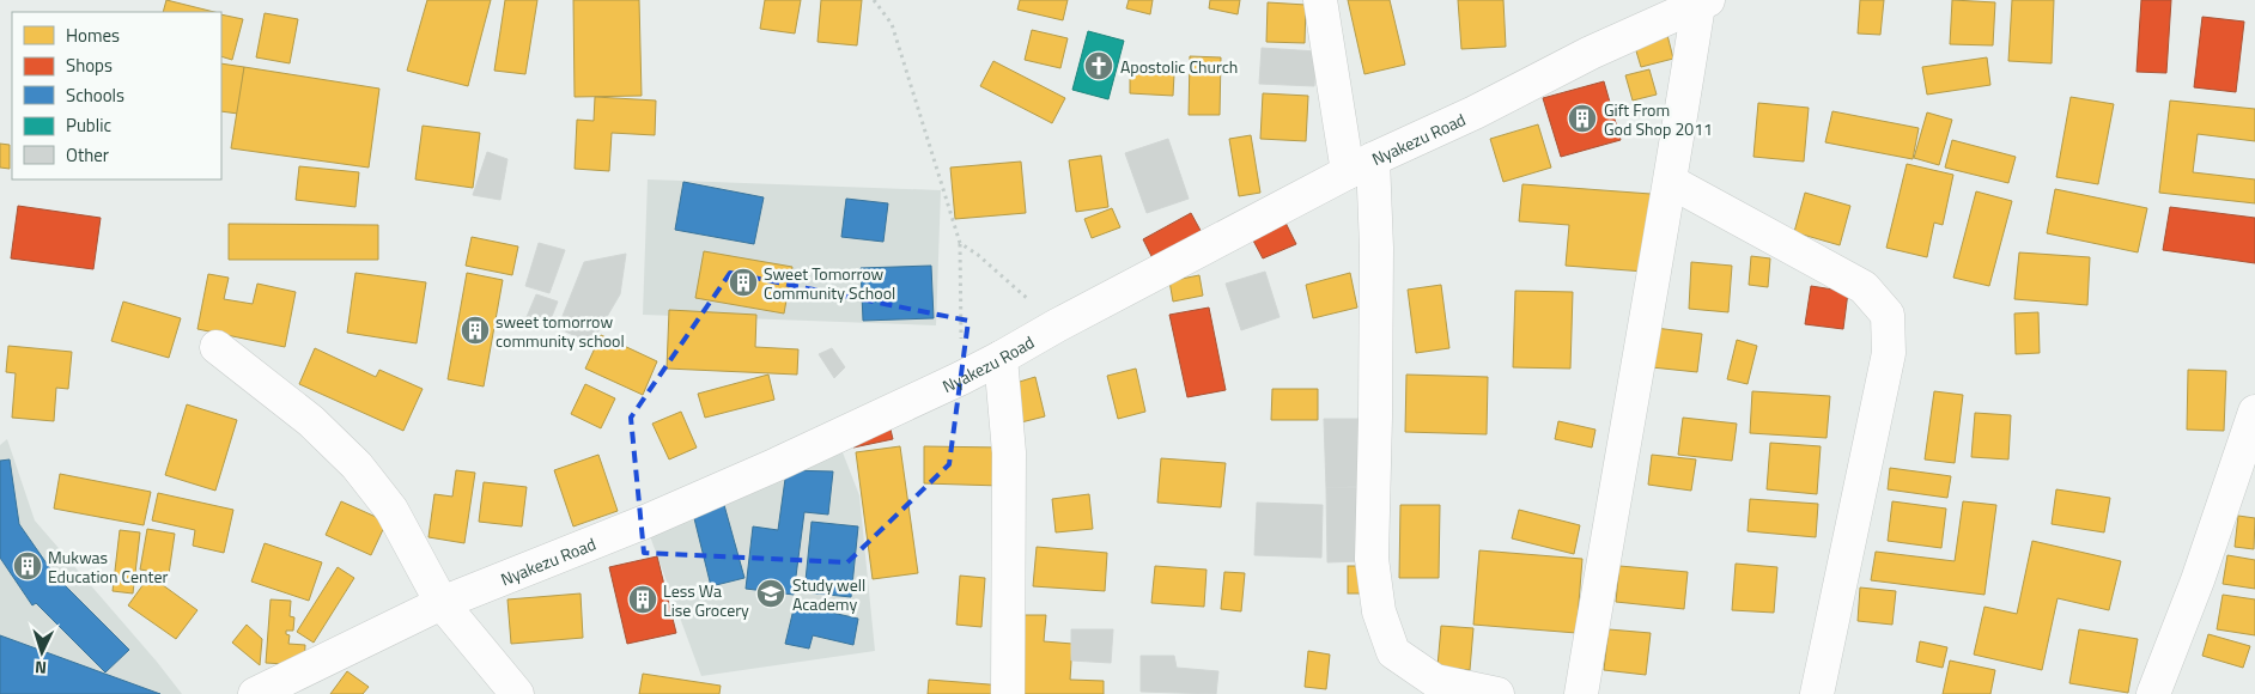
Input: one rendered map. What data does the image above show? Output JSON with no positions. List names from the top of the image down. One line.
{"streets":{"street":["Nyakezu Road"]},"places":{"church":["Apostolic Church"],"building":["Gift From God Shop 2011","Sweet Tomorrow Community School","sweet tomorrow community school","Mukwas Education Center","Less Wa Lise Grocery"],"school or university":["Study well Academy"]},"legend":["Homes","Shops","Schools","Public","Other"],"north":"bottom"}
